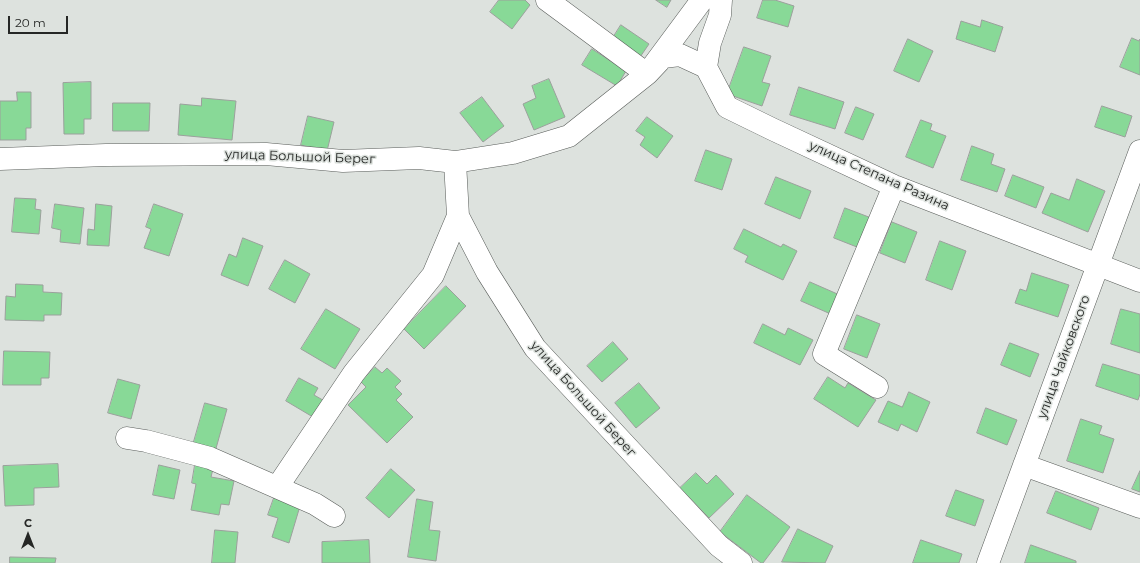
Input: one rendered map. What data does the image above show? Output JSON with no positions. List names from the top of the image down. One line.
{"streets":{"street":["улица Большой Берег","улица Степана Разина","улица Чайковского"]},"crossings":[["улица Степана Разина","улица Чайковского"]],"scale_bar":"20 m","north":"top"}
